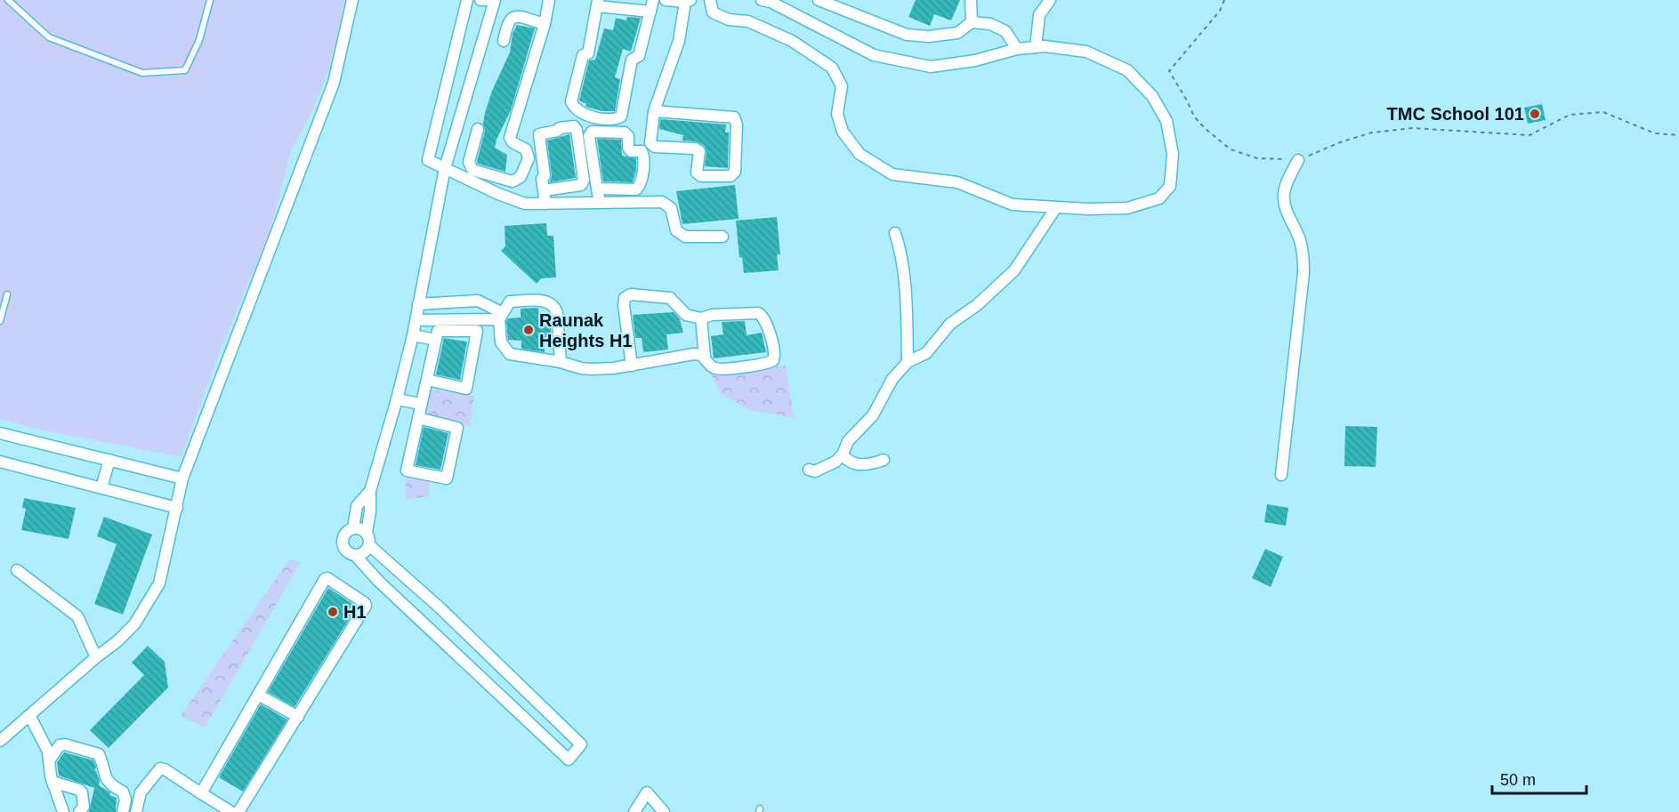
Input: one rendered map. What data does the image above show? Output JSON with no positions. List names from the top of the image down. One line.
{"places":["TMC School 101","Raunak Heights H1","H1"],"scale_bar":"50 m"}
